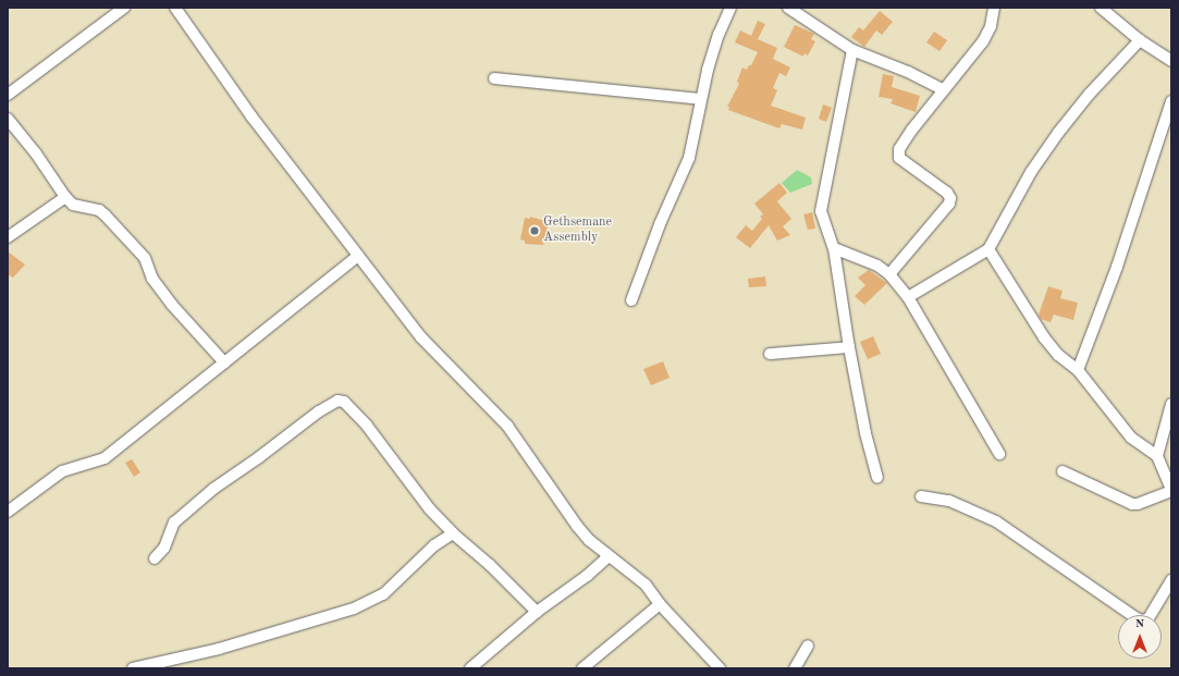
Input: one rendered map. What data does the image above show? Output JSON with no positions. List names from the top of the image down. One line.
{"places":["Gethsemane Assembly"],"north":"top"}
